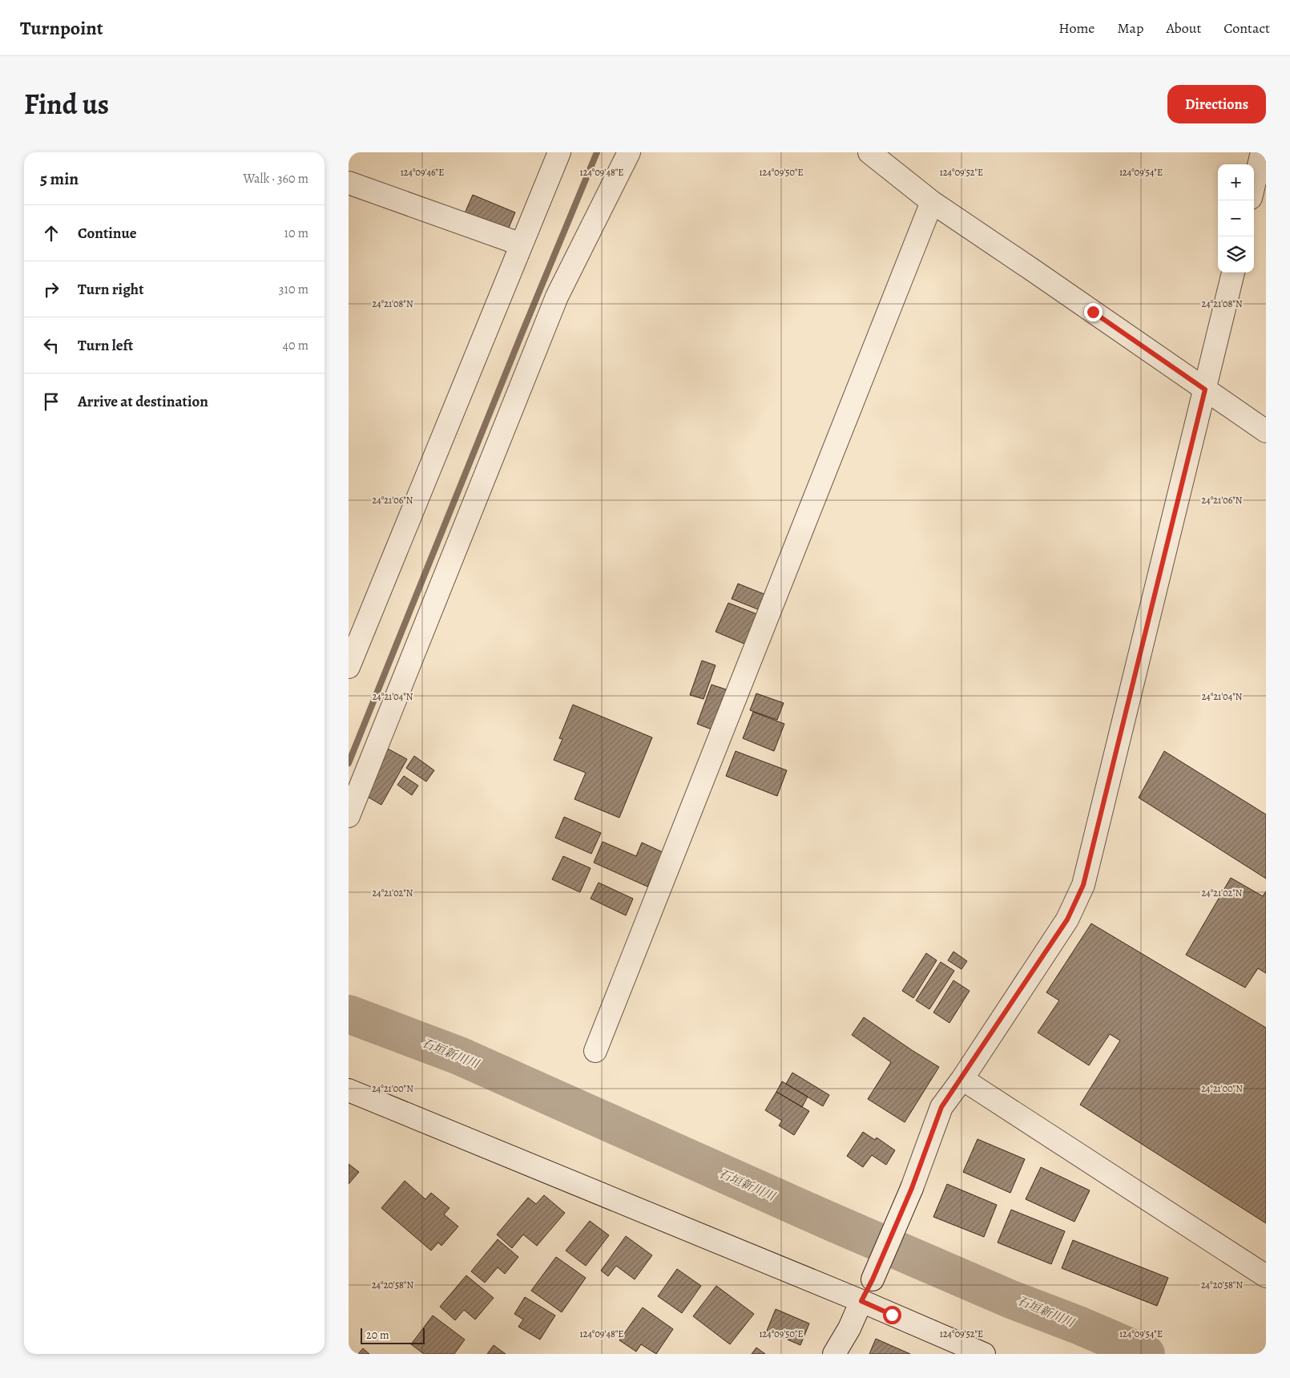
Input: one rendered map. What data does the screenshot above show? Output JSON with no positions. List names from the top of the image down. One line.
{"water":["石垣新川川"],"scale_bar":"20 m","page":{"header":"Turnpoint","nav":["Home","Map","About","Contact"],"title":"Find us","buttons":"Directions","heading":["5 min","Walk · 360 m"],"map_buttons":["+","−"],"list":[["Continue","10 m"],["Turn right","310 m"],["Turn left","40 m"],"Arrive at destination"],"scale":"20 m"},"coordinates":["124°09'46\"E","124°09'48\"E","124°09'50\"E","124°09'52\"E","124°09'54\"E","24°21'08\"N","24°21'06\"N","24°21'04\"N","24°21'02\"N","24°21'00\"N","24°20'58\"N"]}
